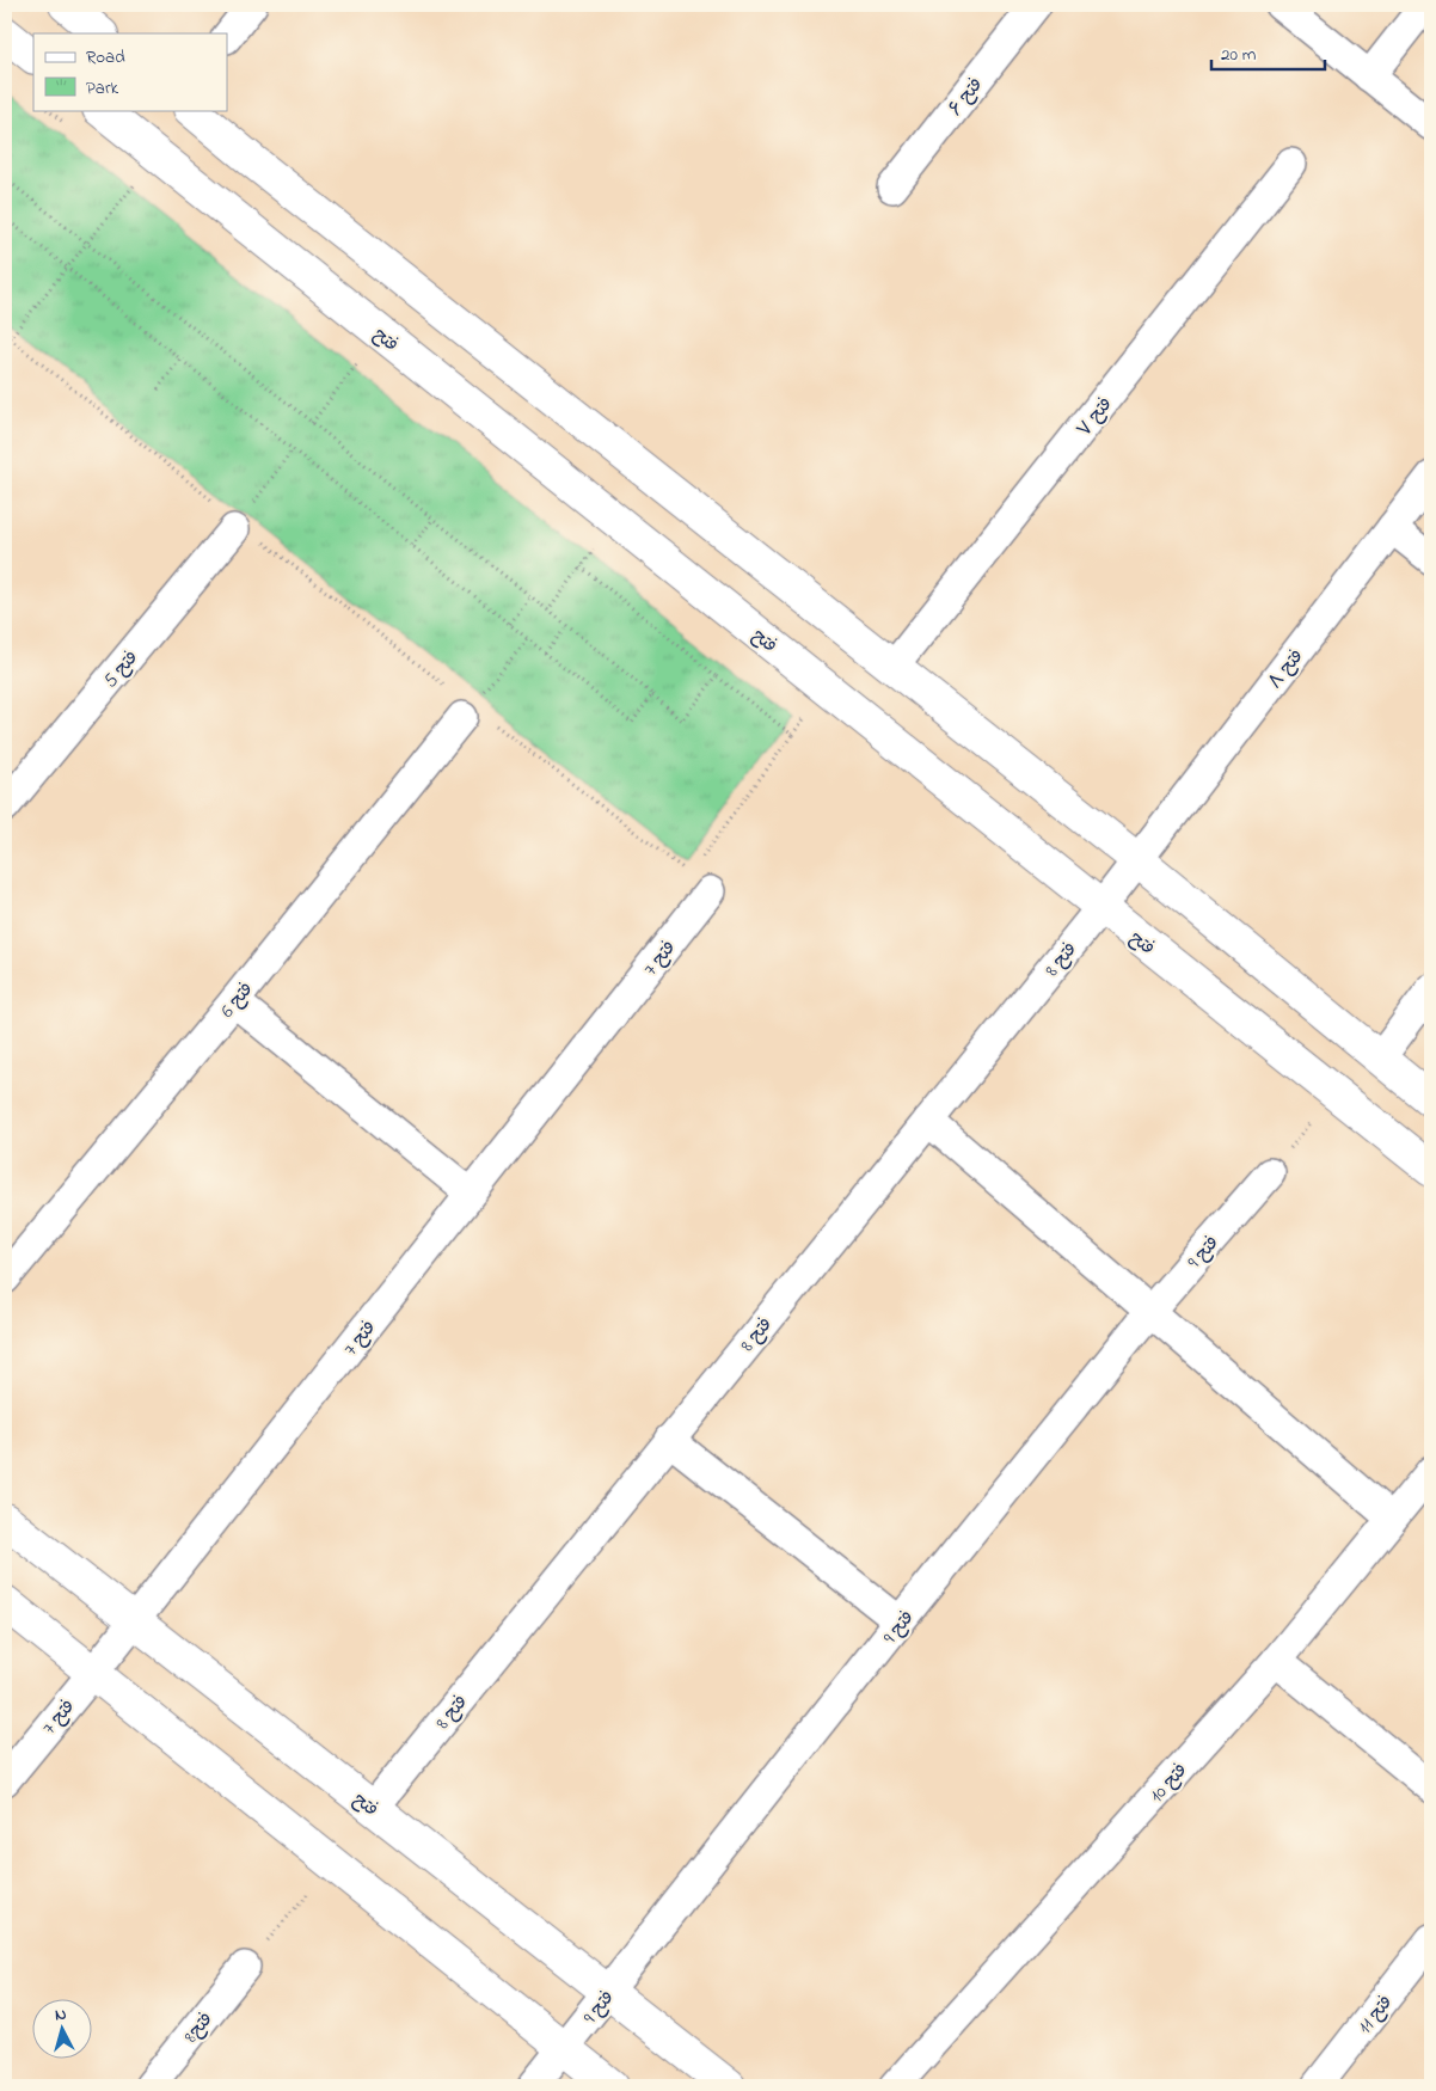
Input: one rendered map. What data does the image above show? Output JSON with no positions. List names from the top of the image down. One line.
{"streets":{"street":["فتح ۶","فتح","فتح ۷","فتح 5","فتح ۸","فتح 7","فتح 8","فتح 6","فتح 9","فتح 10","فتح 11","فتح8"]},"crossings":[["فتح","فتح 7"],["فتح","فتح 8"],["فتح","فتح 9"],["فتح ۸","فتح 8"]],"legend":["Road","Park"],"scale_bar":"20 m","north":"top"}
